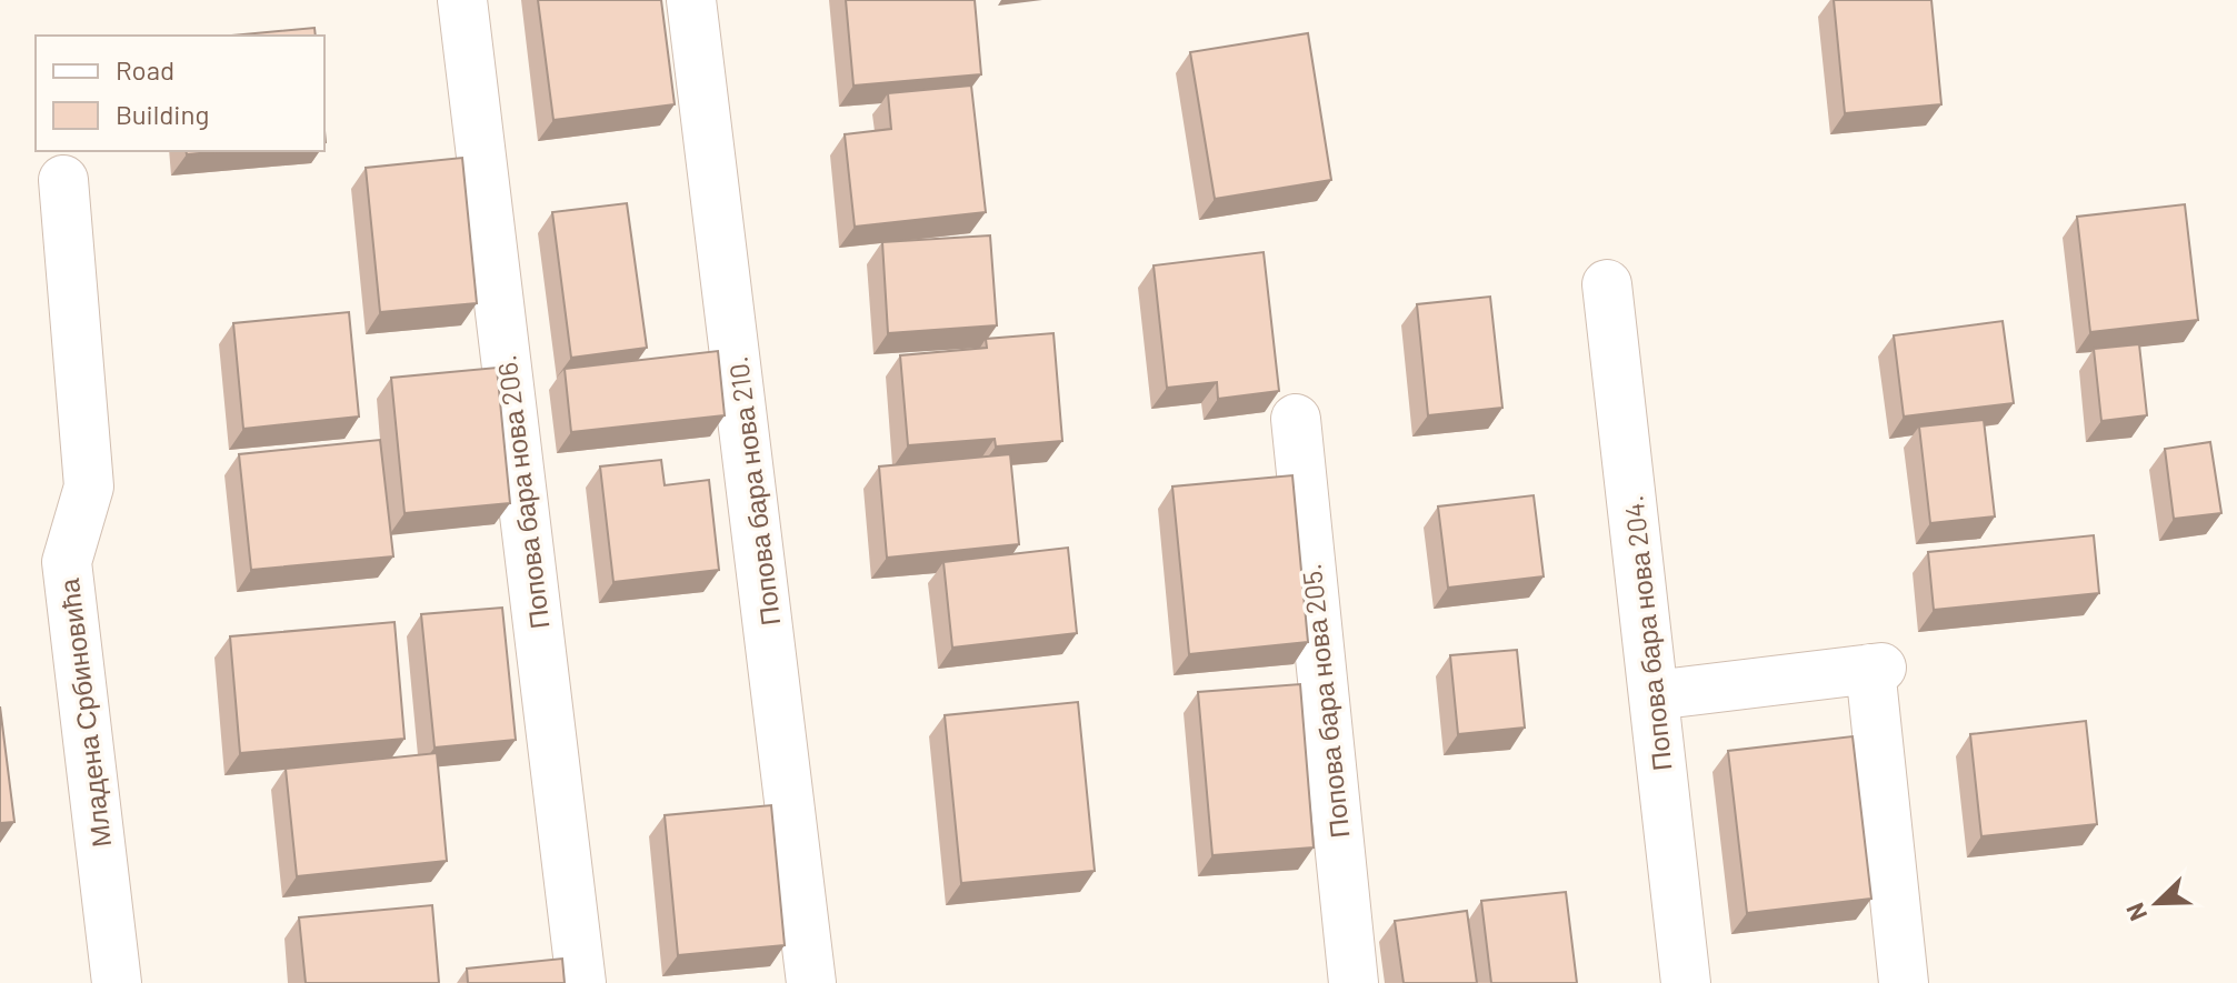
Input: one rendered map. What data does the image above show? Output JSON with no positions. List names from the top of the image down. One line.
{"streets":{"street":["Попова бара нова 210.","Попова бара нова 206.","Попова бара нова 204.","Попова бара нова 205.","Младена Србиновића"]},"legend":["Road","Building"],"north":"bottom left"}
